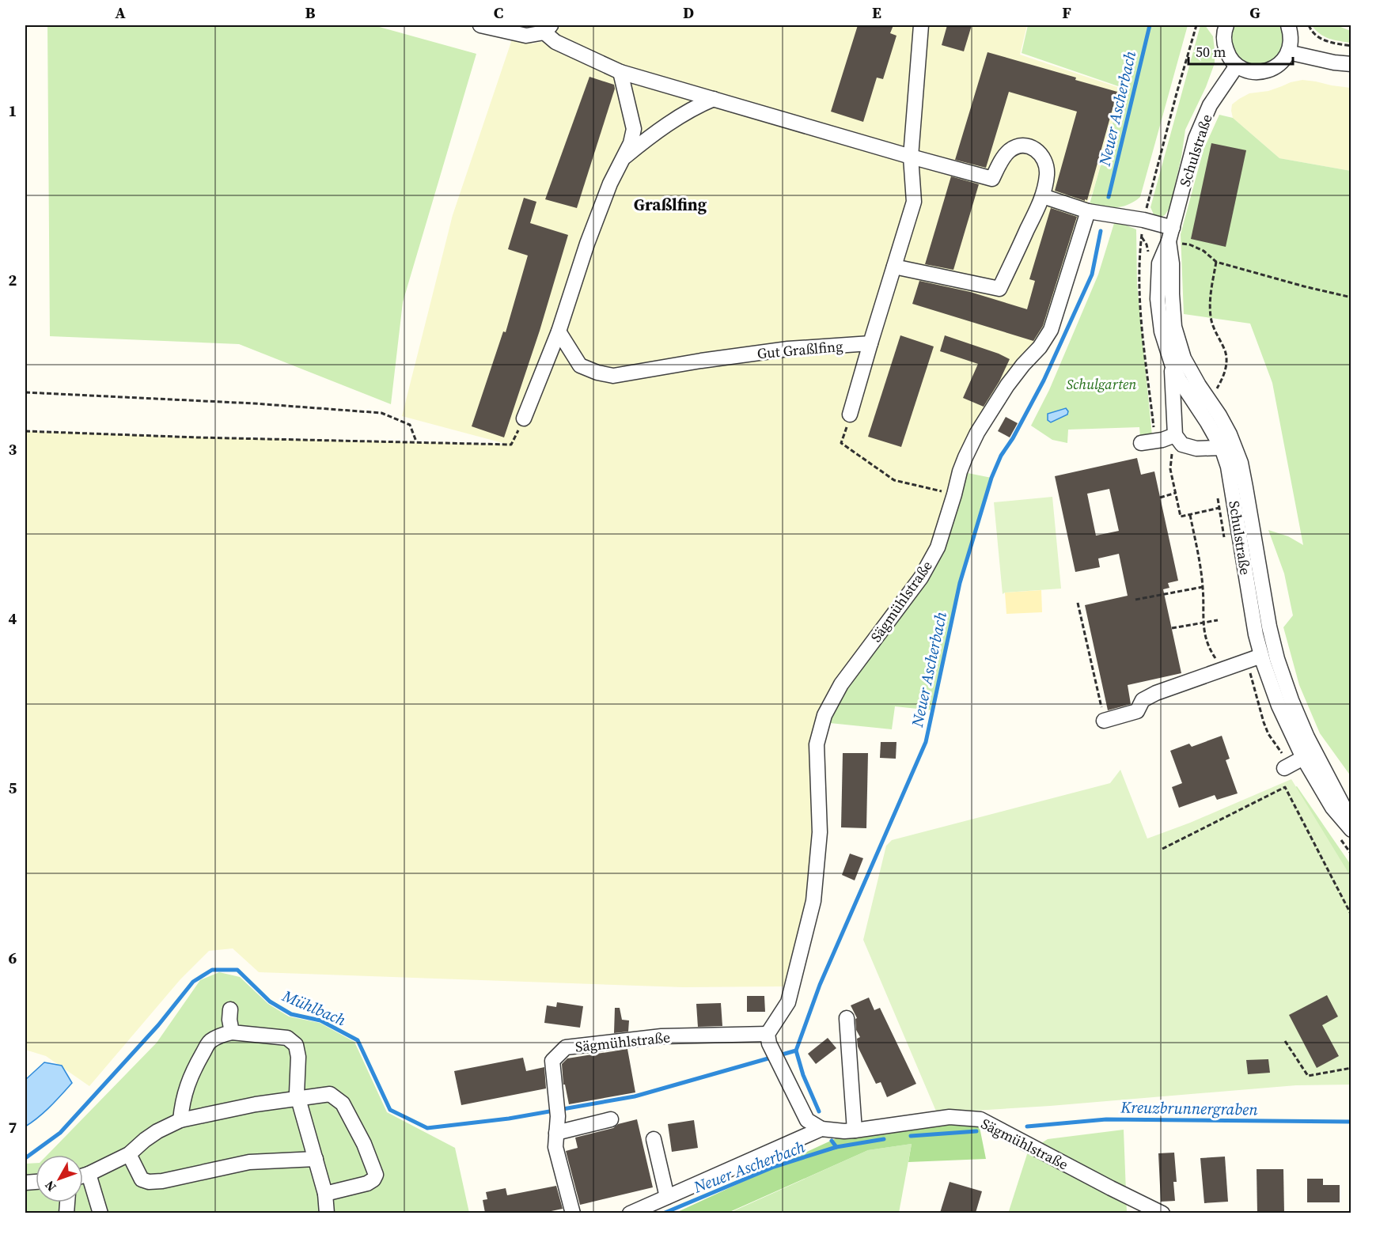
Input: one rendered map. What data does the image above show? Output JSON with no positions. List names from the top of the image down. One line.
{"streets":{"street":["Schulstraße","Gut Graßlfing","Sägmühlstraße"]},"districts":["Graßlfing"],"water":["Neuer Ascherbach","Mühlbach","Kreuzbrunnergraben"],"parks":["Schulgarten"],"scale_bar":"50 m","north":"bottom left","grid":{"columns":["A","B","C","D","E","F","G"],"rows":["1","2","3","4","5","6","7"]}}
